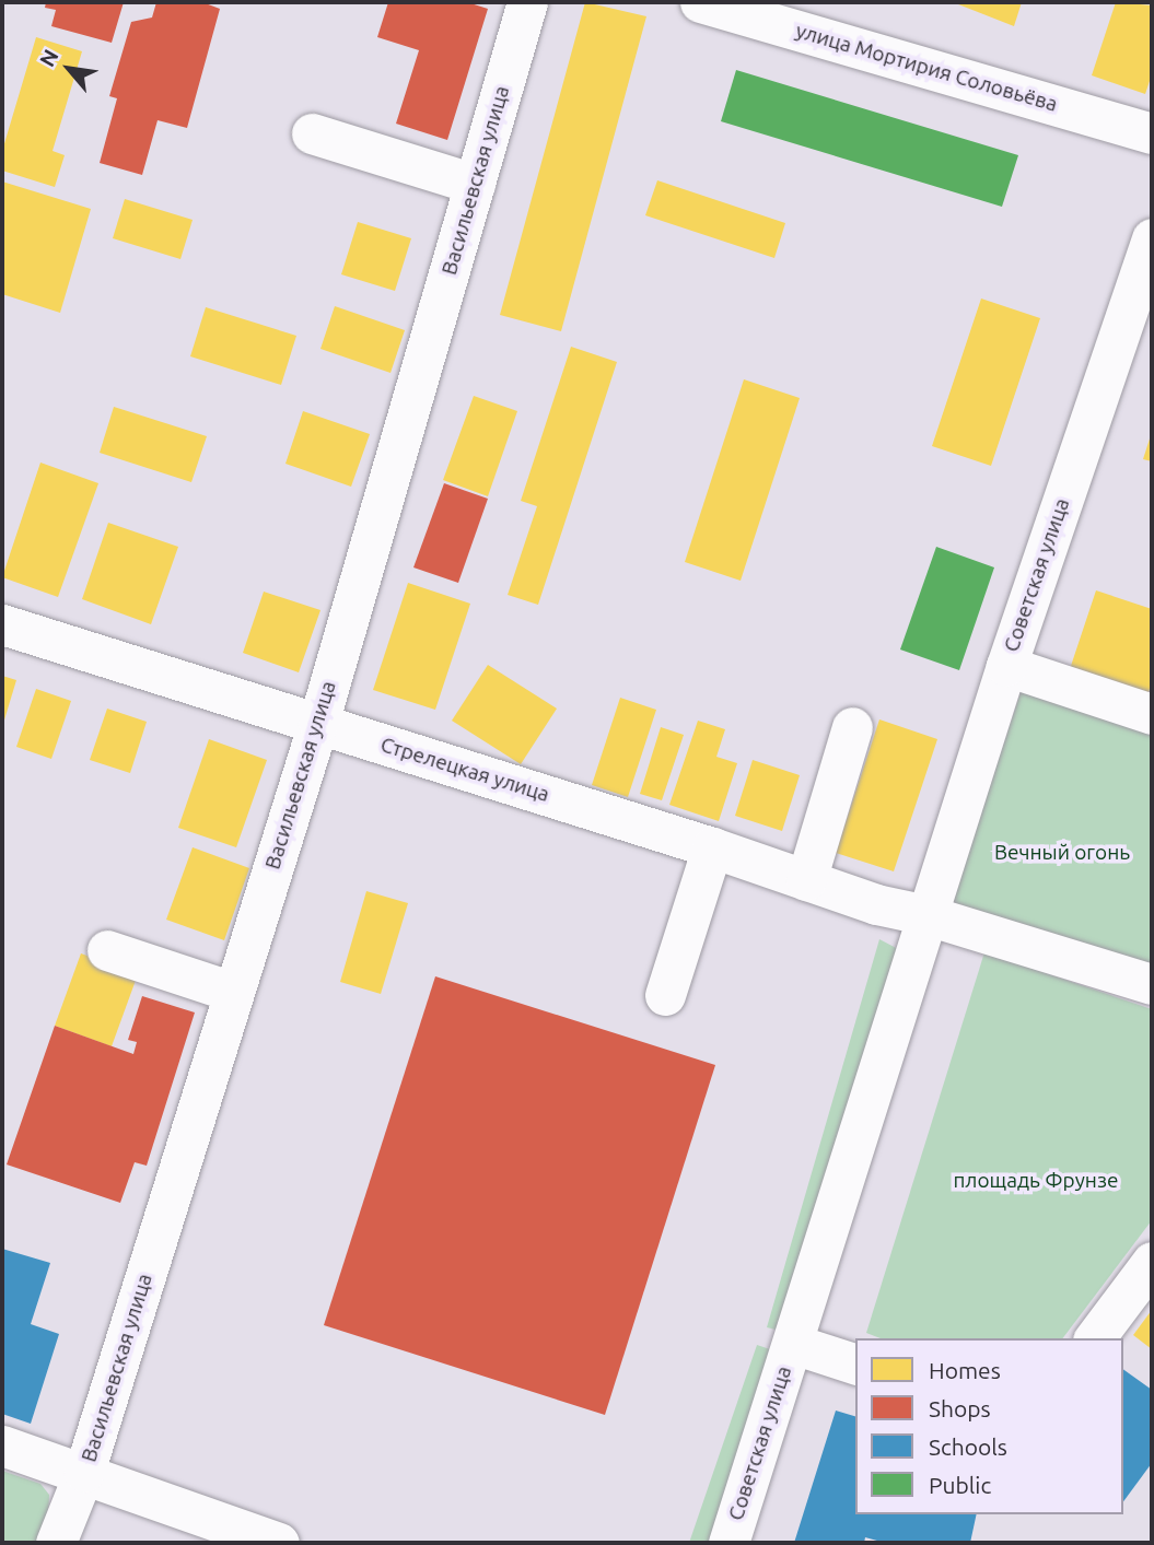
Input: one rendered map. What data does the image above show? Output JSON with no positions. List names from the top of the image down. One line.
{"streets":{"street":["улица Мортирия Соловьёва","Васильевская улица","Советская улица","Стрелецкая улица"]},"crossings":[["Васильевская улица","Стрелецкая улица"],["Советская улица","Стрелецкая улица"]],"parks":["Вечный огонь","площадь Фрунзе"],"legend":["Homes","Shops","Schools","Public"],"north":"top left"}
